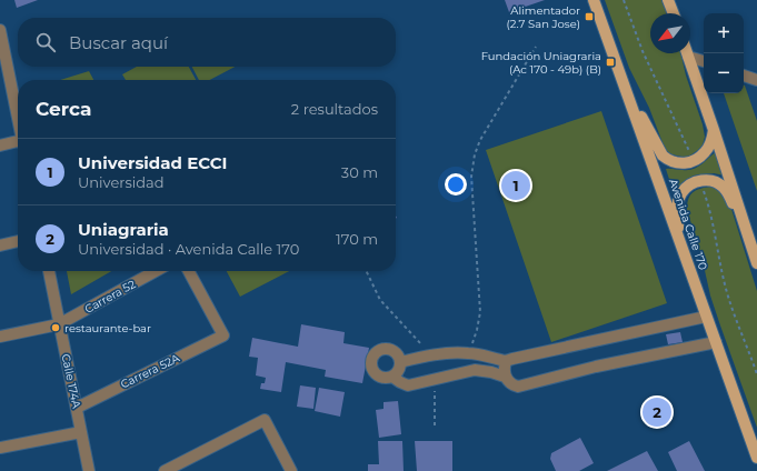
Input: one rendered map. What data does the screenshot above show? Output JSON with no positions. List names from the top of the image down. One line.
{"streets":{"main road":["Avenida Calle 170"],"street":["Carrera 52","Carrera 52A","Calle 174A"]},"crossings":[["Carrera 52","Calle 174A"],["Carrera 52A","Calle 174A"]],"places":{"transit":["Alimentador (2.7 San Jose)","Fundación Uniagraria (Ac 170 - 49b) (B)"],"other":["restaurante-bar"]},"north":"bottom left","page":{"map_buttons":["+","−"],"search":"Buscar aquí","heading":["Cerca","2 resultados"],"list":[{"mark":"1","name":"Universidad ECCI","note":"Universidad","value":"30 m"},{"mark":"2","name":"Uniagraria","note":"Universidad · Avenida Calle 170","value":"170 m"}],"pins":["1","2"]}}
